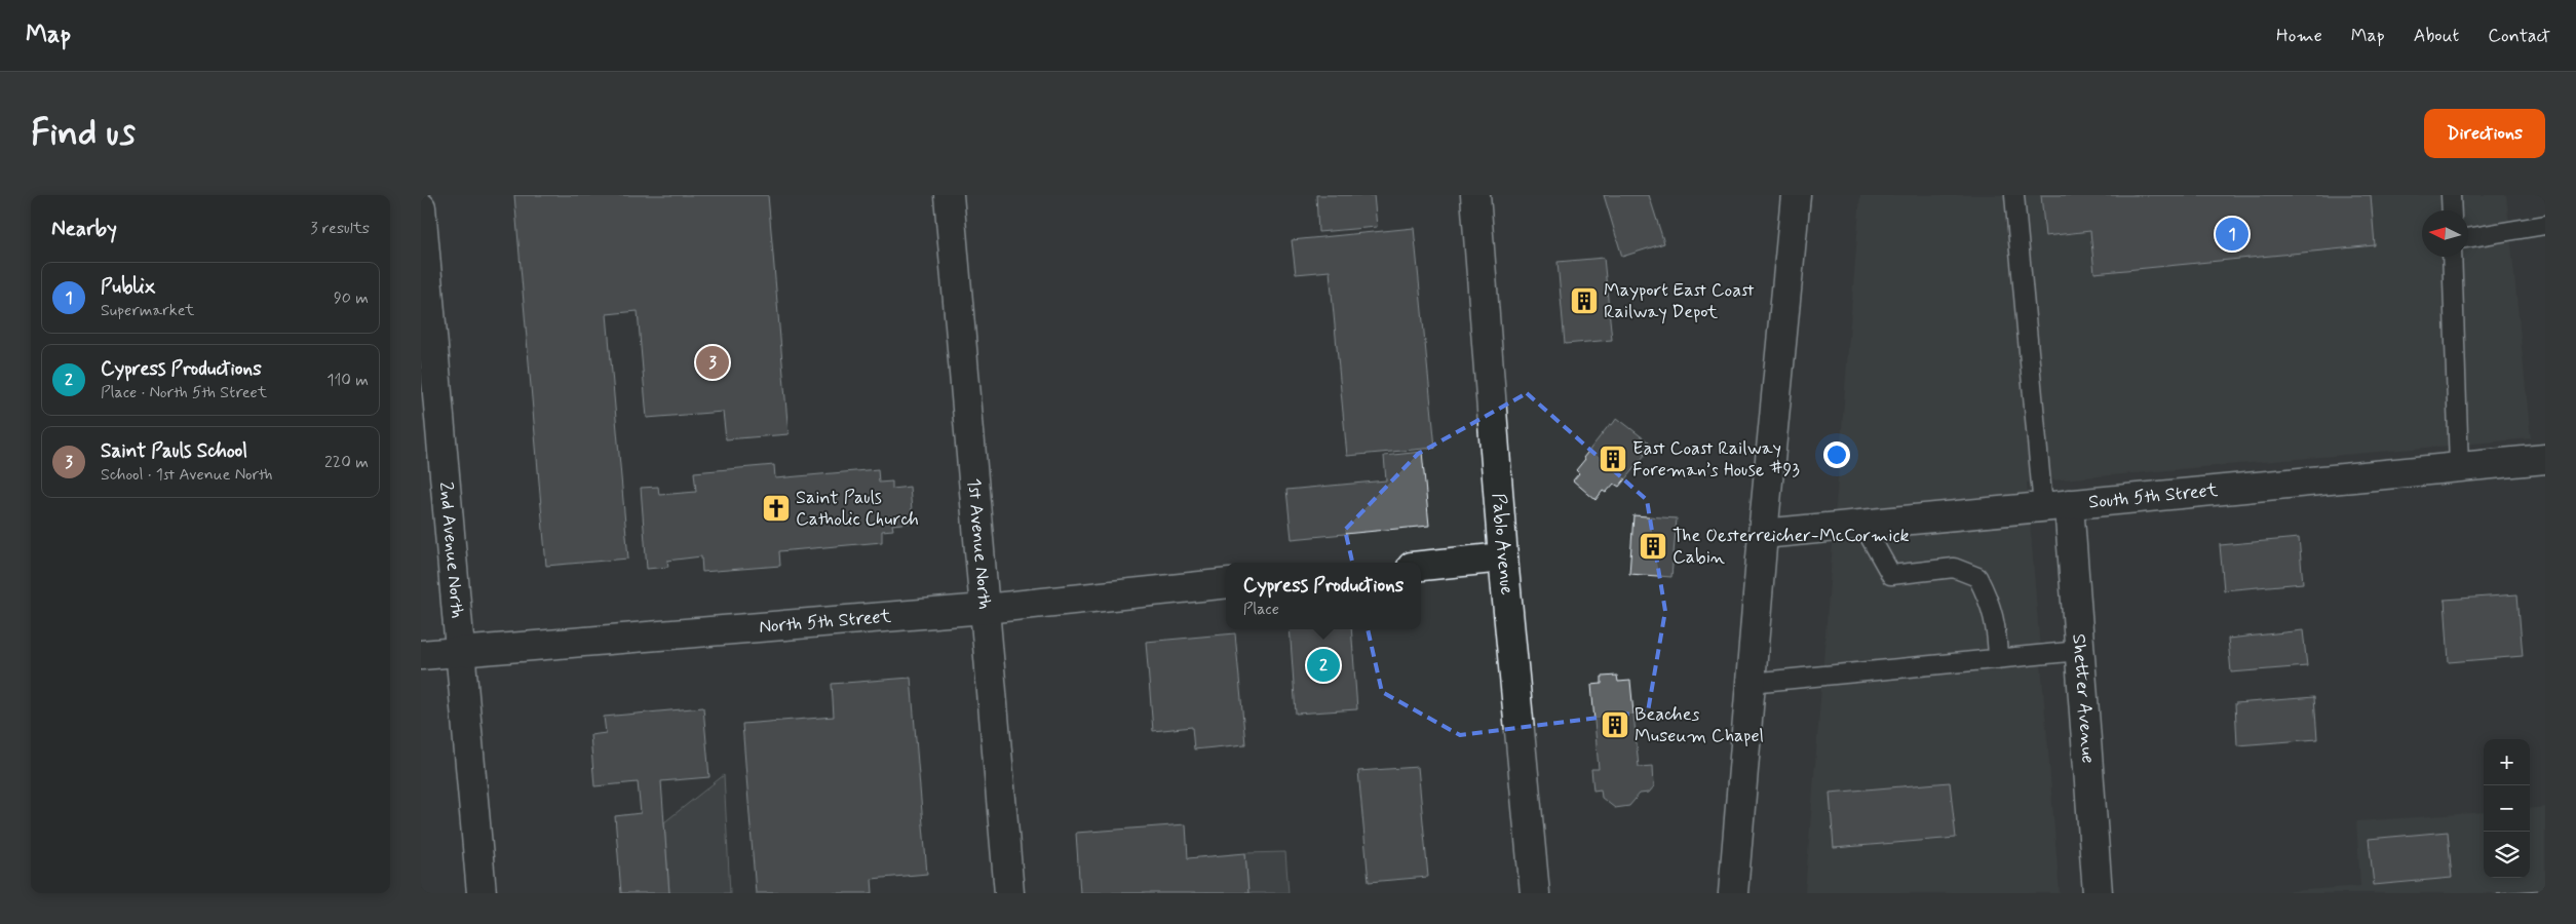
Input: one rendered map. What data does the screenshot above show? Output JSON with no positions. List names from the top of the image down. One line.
{"streets":{"main road":["South 5th Street","1st Avenue North","Pablo Avenue","2nd Avenue North","North 5th Street","Shetter Avenue"]},"crossings":[["South 5th Street","Shetter Avenue"],["1st Avenue North","North 5th Street"],["2nd Avenue North","North 5th Street"]],"places":{"building":["Mayport East Coast Railway Depot","East Coast Railway Foreman’s House #93","The Oesterreicher-McCormick Cabin","Beaches Museum Chapel"],"church":["Saint Pauls Catholic Church"]},"north":"left","page":{"header":"Map","nav":["Home","Map","About","Contact"],"buttons":"Directions","title":"Find us","heading":["Nearby","3 results"],"pins":["1","3","2"],"list":[{"mark":"1","name":"Publix","note":"Supermarket","value":"90 m"},{"mark":"2","name":"Cypress Productions","note":"Place · North 5th Street","value":"110 m"},{"mark":"3","name":"Saint Pauls School","note":"School · 1st Avenue North","value":"220 m"}],"popup":["Cypress Productions","Place"],"map_buttons":["+","−"]}}
